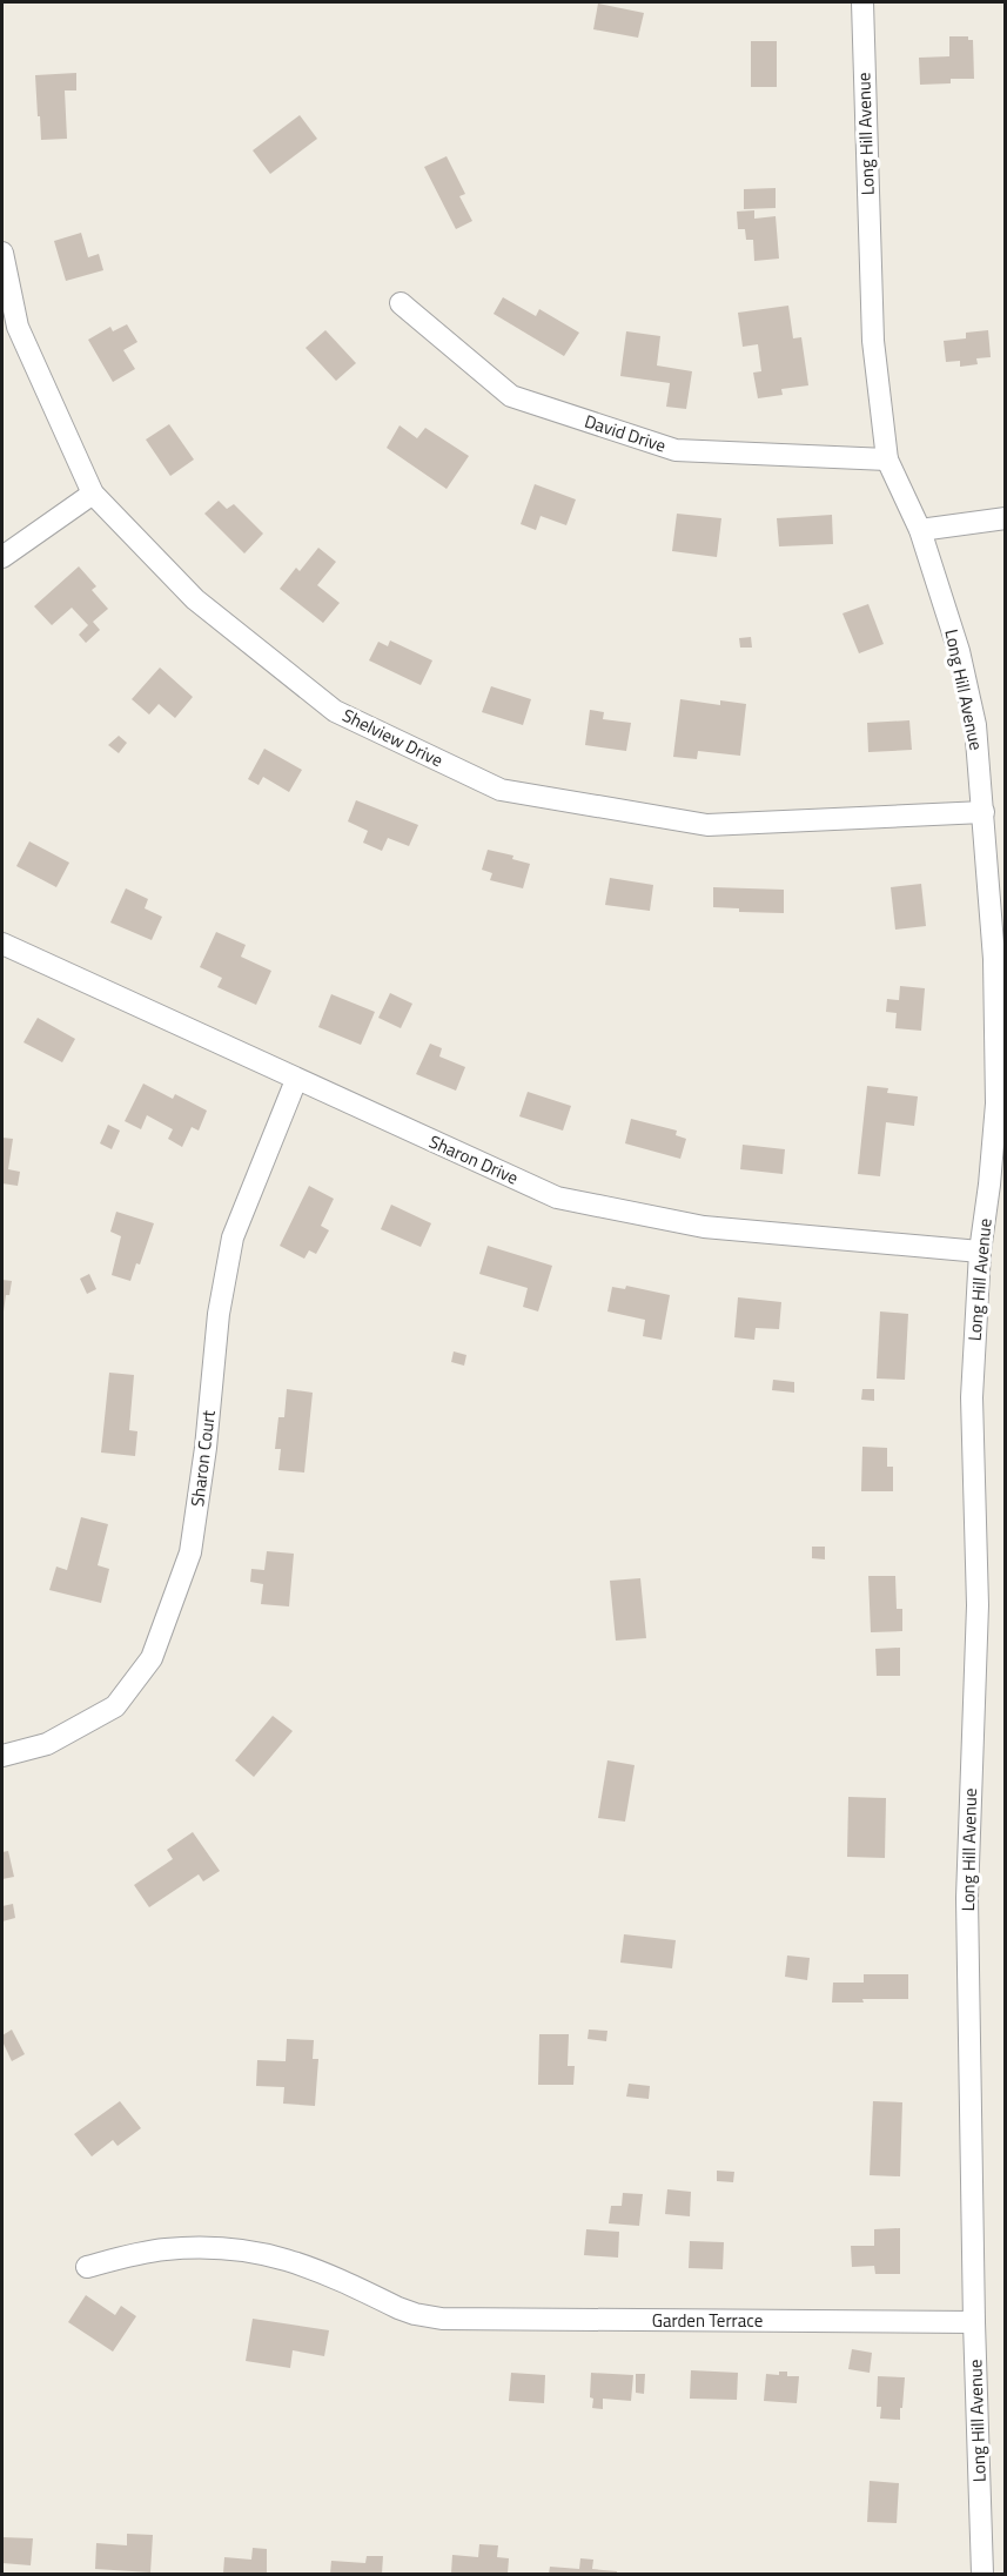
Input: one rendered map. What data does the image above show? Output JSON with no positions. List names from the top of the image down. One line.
{"streets":{"street":["Long Hill Avenue","David Drive","Shelview Drive","Sharon Drive","Sharon Court","Garden Terrace"]},"crossings":[["Long Hill Avenue","David Drive"],["Long Hill Avenue","Shelview Drive"],["Long Hill Avenue","Sharon Drive"],["Long Hill Avenue","Garden Terrace"],["Sharon Drive","Sharon Court"]]}
